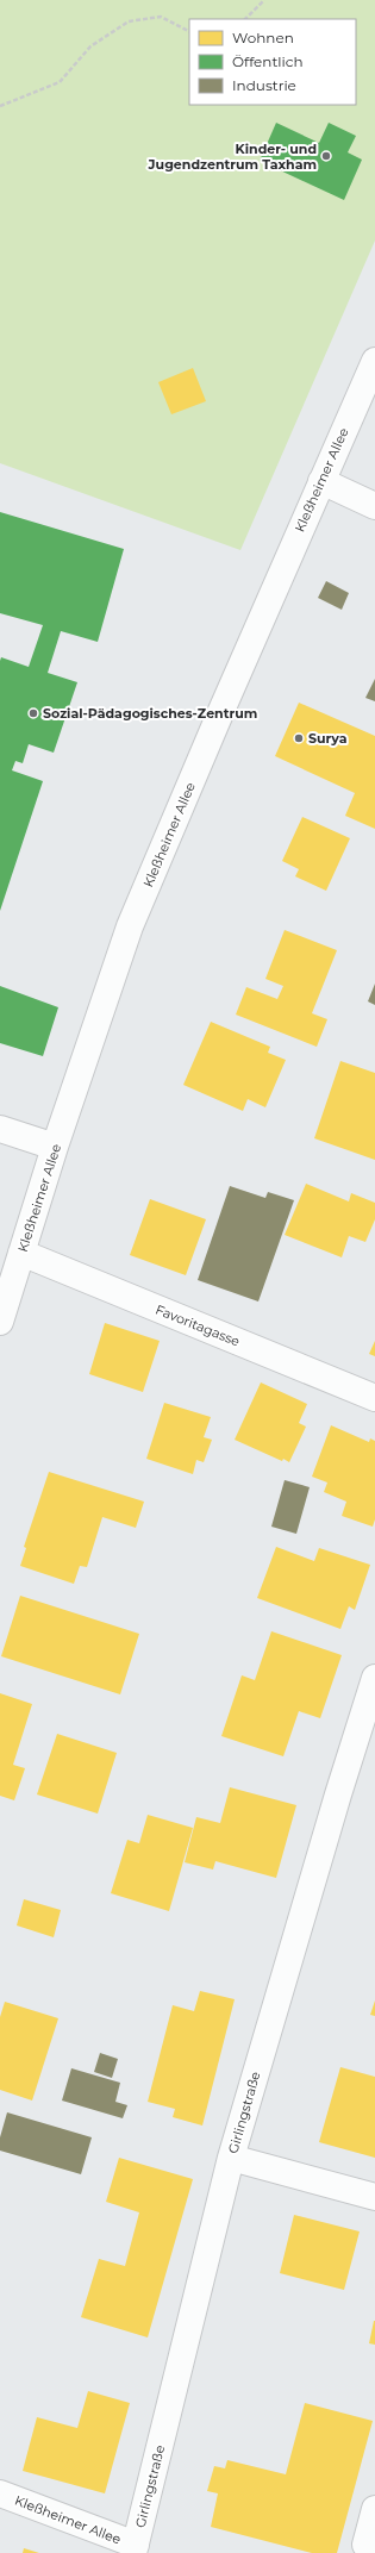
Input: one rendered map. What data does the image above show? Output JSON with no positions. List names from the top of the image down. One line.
{"streets":{"street":["Kleßheimer Allee","Favoritagasse","Girlingstraße"]},"crossings":[["Kleßheimer Allee","Favoritagasse"],["Kleßheimer Allee","Girlingstraße"]],"places":["Kinder- und Jugendzentrum Taxham","Sozial-Pädagogisches-Zentrum","Surya"],"legend":["Wohnen","Öffentlich","Industrie"]}
